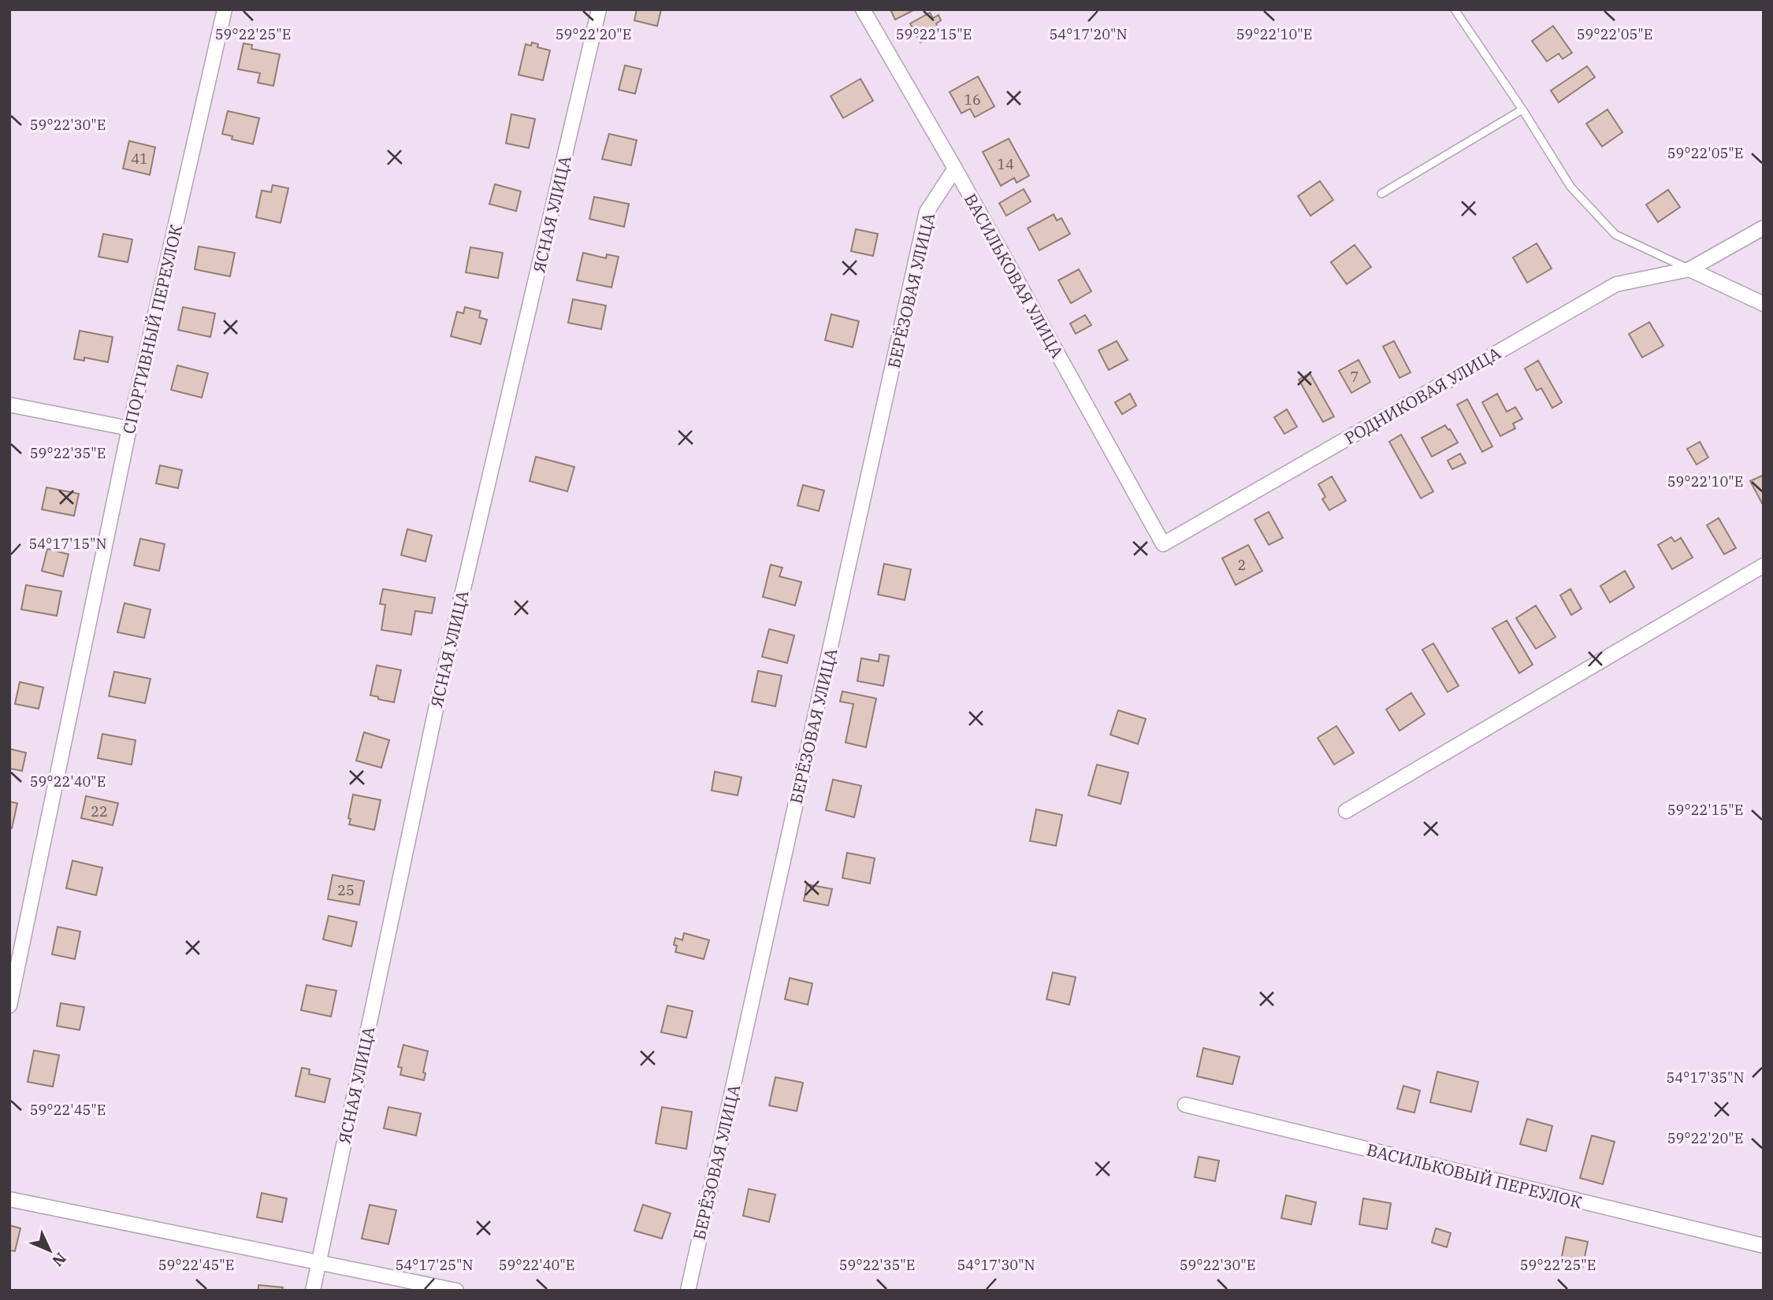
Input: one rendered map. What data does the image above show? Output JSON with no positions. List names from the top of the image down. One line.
{"streets":{"street":["ЯСНАЯ УЛИЦА","ВАСИЛЬКОВАЯ УЛИЦА","БЕРЁЗОВАЯ УЛИЦА","СПОРТИВНЫЙ ПЕРЕУЛОК","РОДНИКОВАЯ УЛИЦА","ВАСИЛЬКОВЫЙ ПЕРЕУЛОК"]},"crossings":[["ВАСИЛЬКОВАЯ УЛИЦА","БЕРЁЗОВАЯ УЛИЦА"],["ВАСИЛЬКОВАЯ УЛИЦА","РОДНИКОВАЯ УЛИЦА"]],"house_numbers":["16","41","14","7","2","22","25"],"north":"bottom right","coordinates":["59°22'25\"E","59°22'20\"E","59°22'15\"E","59°22'10\"E","59°22'05\"E","54°17'20\"N","59°22'30\"E","59°22'35\"E","54°17'15\"N","59°22'40\"E","54°17'35\"N","59°22'45\"E","54°17'25\"N","54°17'30\"N"]}
